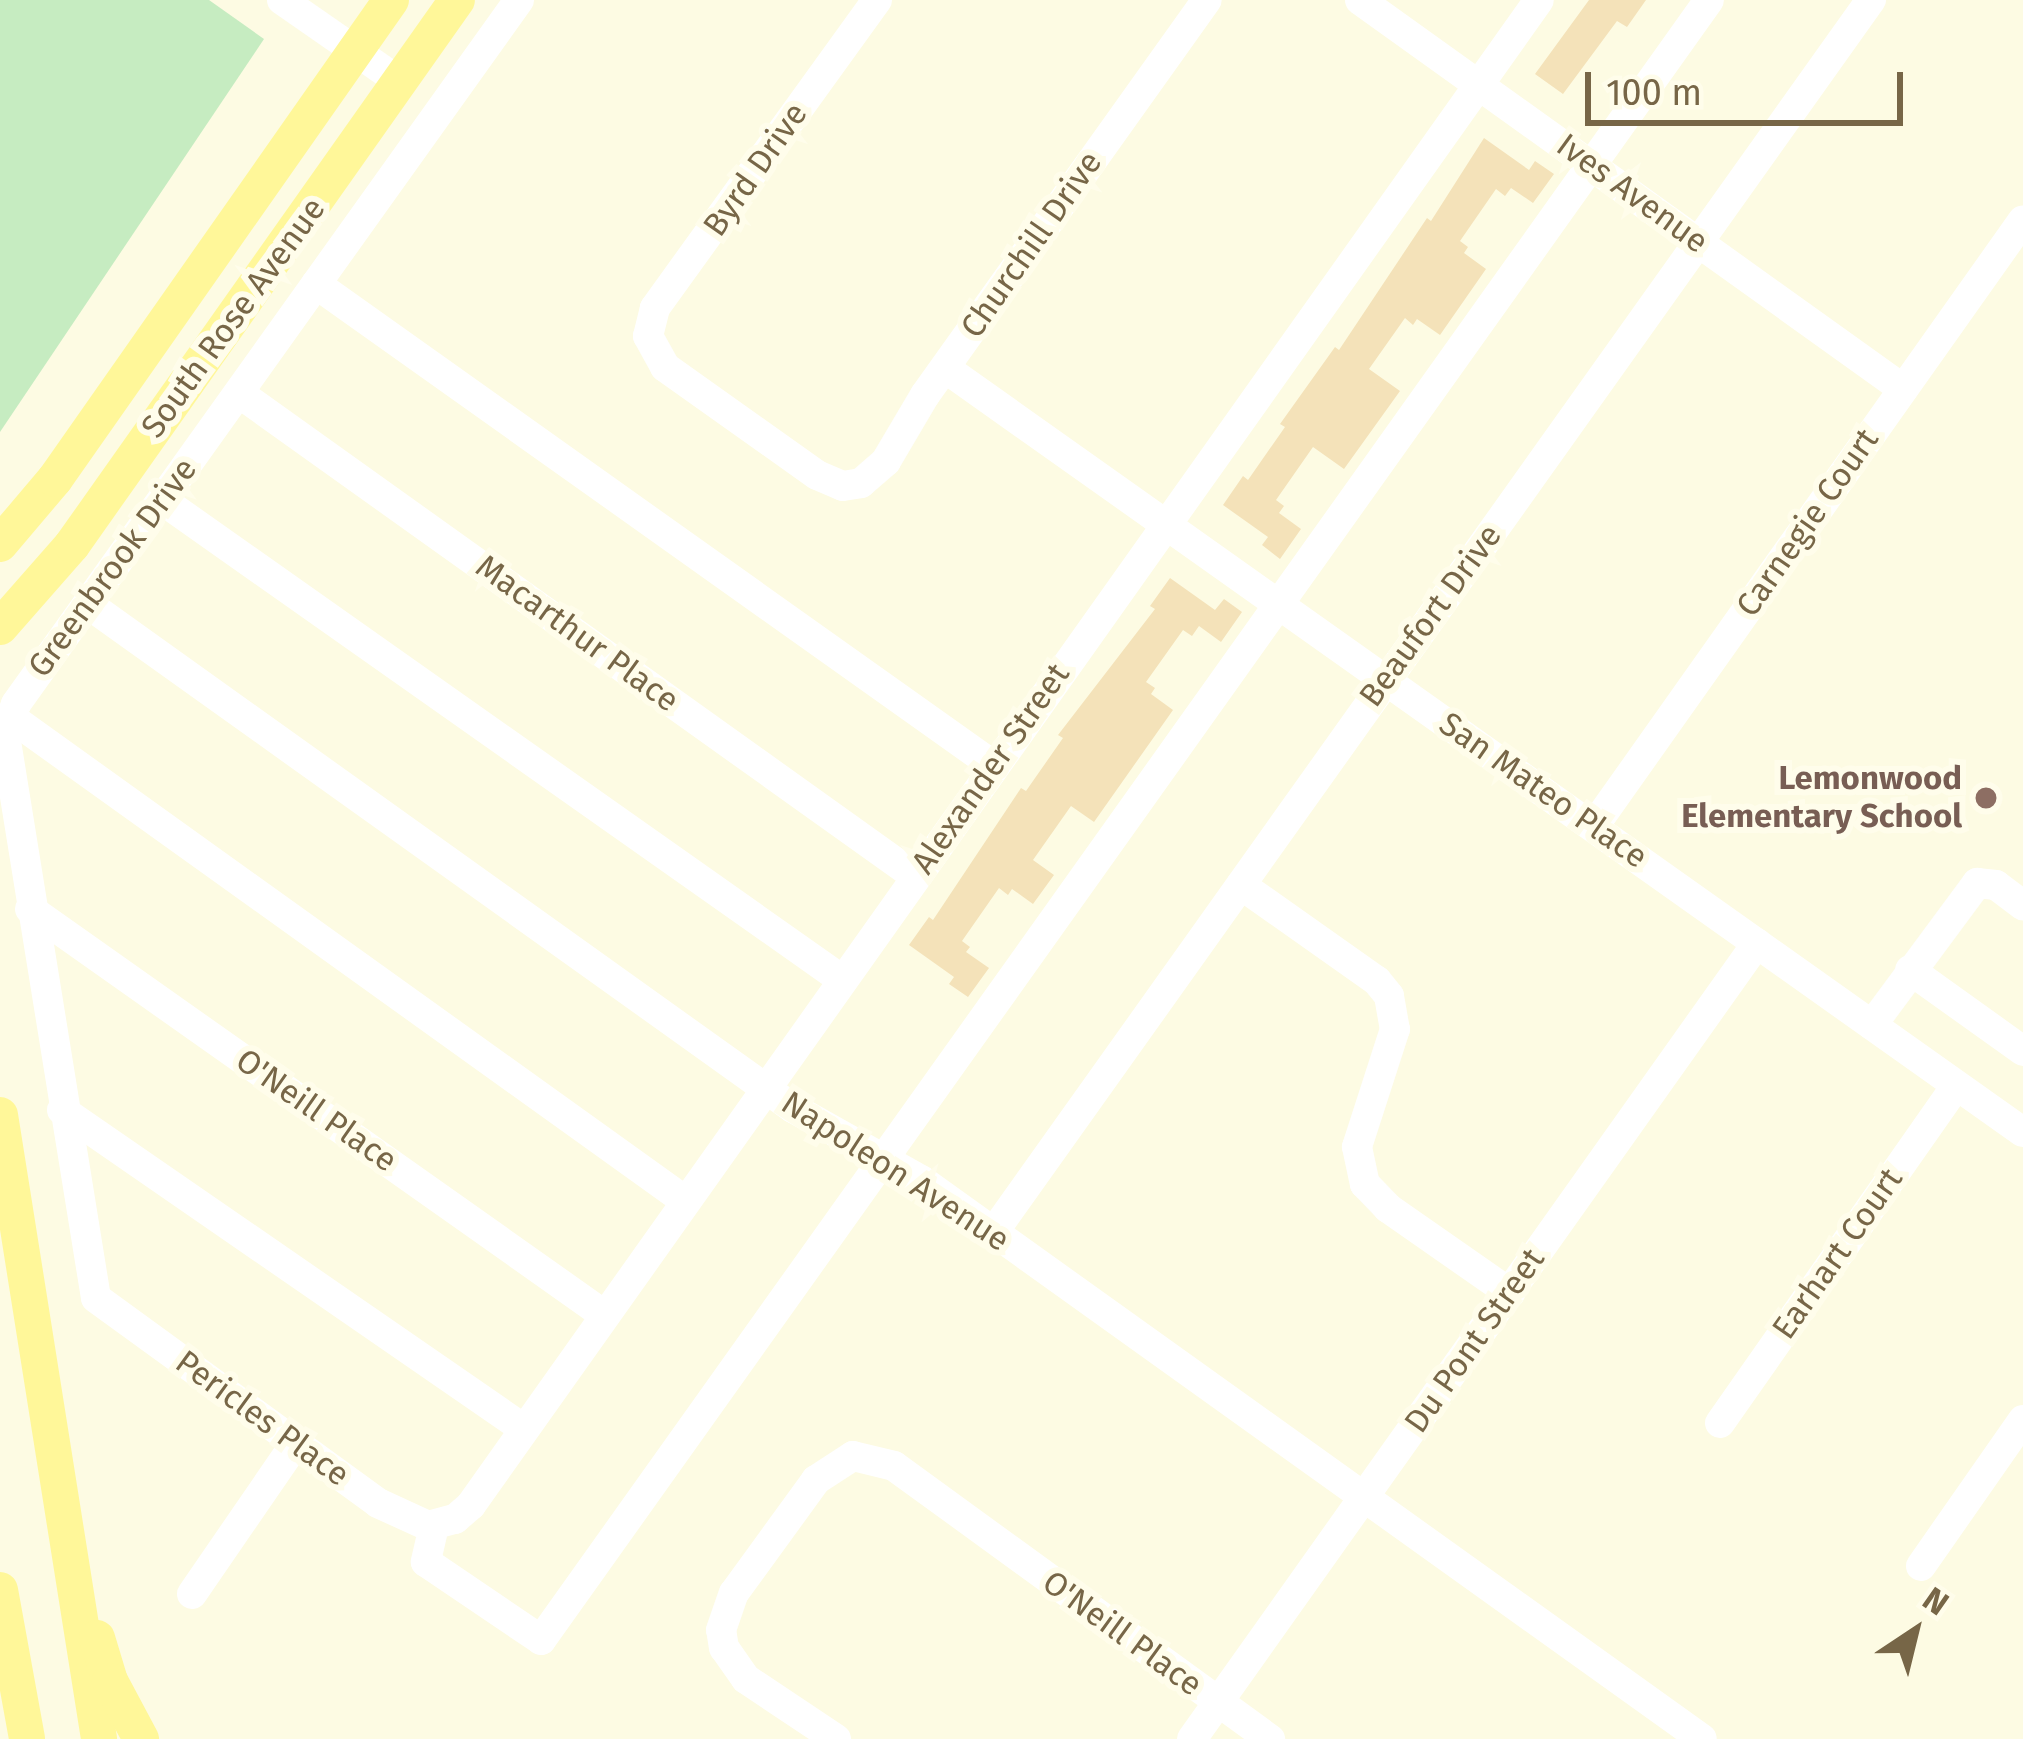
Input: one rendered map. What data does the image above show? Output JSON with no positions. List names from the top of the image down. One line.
{"streets":{"main road":["South Rose Avenue"],"street":["Byrd Drive","Ives Avenue","Churchill Drive","Carnegie Court","Greenbrook Drive","Beaufort Drive","Macarthur Place","Alexander Street","San Mateo Place","O'Neill Place","Napoleon Avenue","Earhart Court","Du Pont Street","Pericles Place"]},"crossings":[["Byrd Drive","Churchill Drive"],["Ives Avenue","Carnegie Court"],["Ives Avenue","Beaufort Drive"],["Ives Avenue","Alexander Street"],["Churchill Drive","San Mateo Place"],["Carnegie Court","San Mateo Place"],["Greenbrook Drive","Macarthur Place"],["Greenbrook Drive","Napoleon Avenue"],["Beaufort Drive","San Mateo Place"],["Beaufort Drive","Napoleon Avenue"],["Macarthur Place","Alexander Street"],["Alexander Street","San Mateo Place"],["Alexander Street","O'Neill Place"],["Alexander Street","Napoleon Avenue"],["Alexander Street","Pericles Place"],["San Mateo Place","Earhart Court"],["San Mateo Place","Du Pont Street"],["O'Neill Place","Du Pont Street"],["Napoleon Avenue","Du Pont Street"]],"places":["Lemonwood Elementary School"],"scale_bar":"100 m","north":"top right"}
